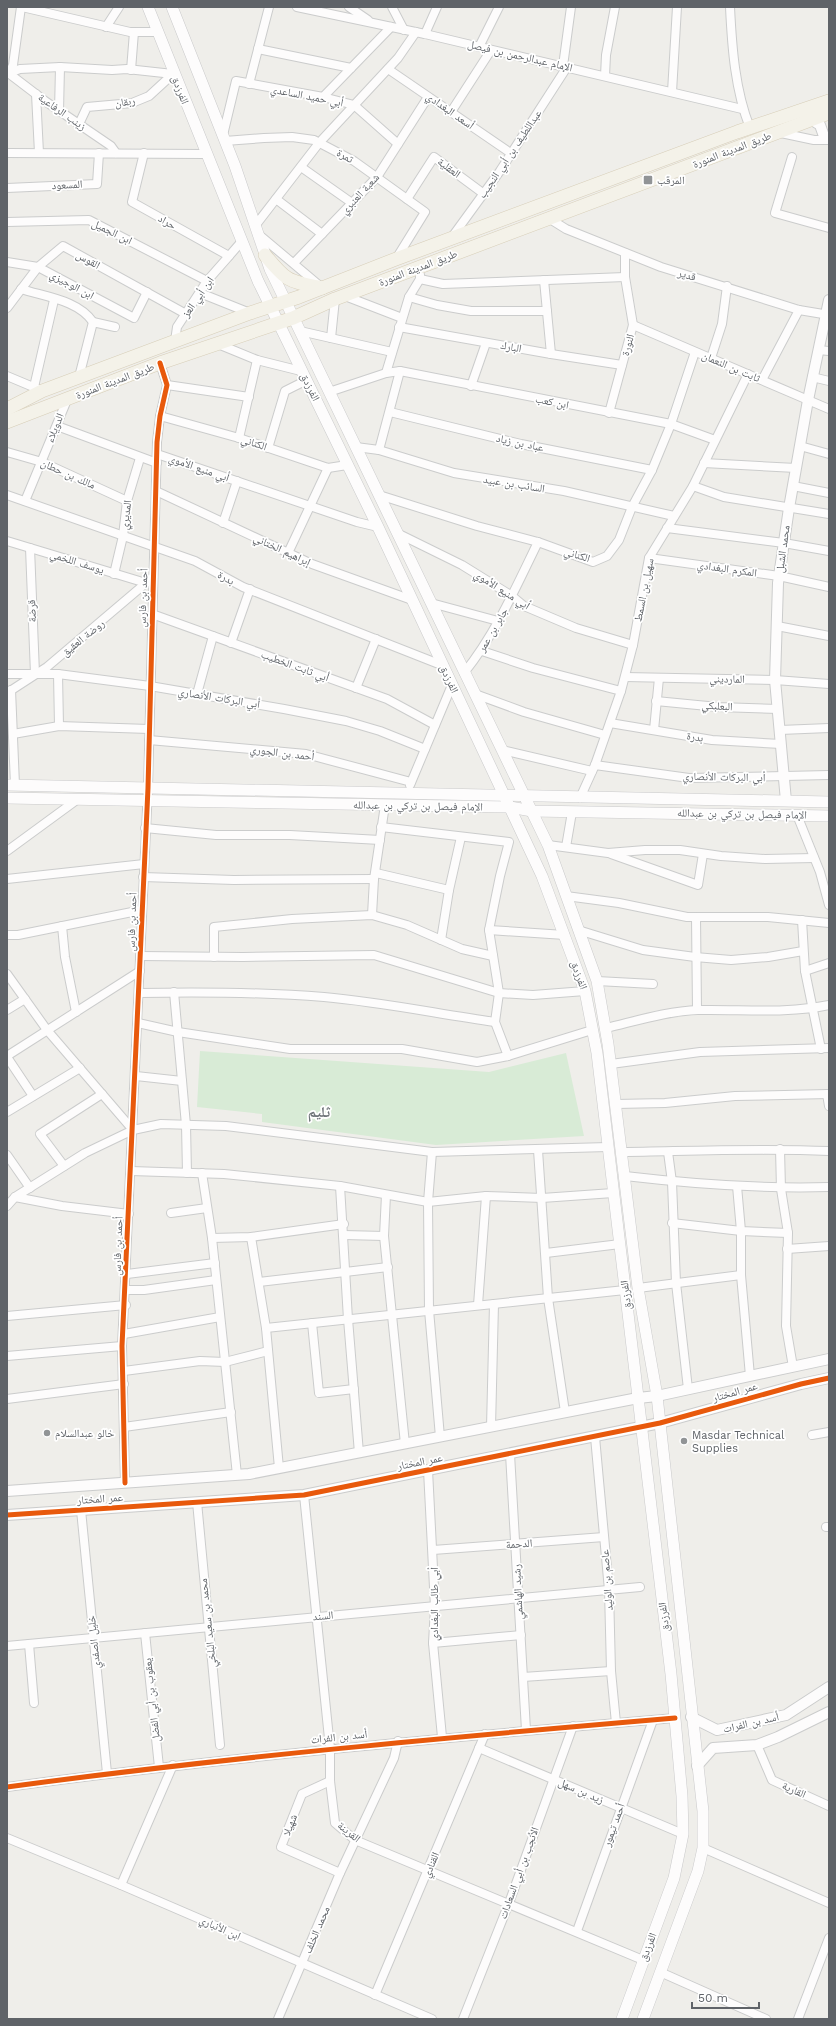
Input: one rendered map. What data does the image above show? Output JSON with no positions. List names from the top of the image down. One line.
{"streets":{"main road":["الفرزدق","طريق المدينة المنورة","الإمام فيصل بن تركي بن عبدالله"],"street":["الإمام عبدالرحمن بن فيصل","أبي حميد الساعدي","ربقان","أسعد البغدادي","زينب الرفاعية","عبداللطيف بن أبي النجيب","تمرة","العقلية","المسعود","شعبة العنبري","حراد","ابن الجميل","القوس","قدير","ابن الوجيزي","ابن أبي العز","النورة","البارك","ثابت بن النعمان","ابن كعب","الدويلاء","الكناني","عباد بن زياد","أبي منيع الأموي","مالك بن حطان","السائب بن عبيد","المديري","محمد الشبل","إبراهيم الختاني","يوسف اللخمي","المكرم البغدادي","بدرة","سهيل بن السمط","أحمد بن فارس","قرضة","جابر بن عمر","روضة العقيق","أبي ثابت الخطيب","المارديني","أبي البركات الأنصاري","البعلبكي","أحمد بن الجوري","عمر المختار","الدحمة","عاصم بن الوليد","رشيد الهاشمي","أبي طالب البغدادي","السند","محمد بن سعيد البلخي","خليل الصفدي","يعقوب بن أبي الفضل","أسد بن الفرات","القارية","زيد بن سهل","شهيلا","أحمد تيمور","القرينة","القنادي","الأنجب بن أبي السعادات","ابن الأنباري","محمد الخلف"]},"crossings":[["الإمام عبدالرحمن بن فيصل","عبداللطيف بن أبي النجيب"],["الفرزدق","ربقان"],["الفرزدق","طريق المدينة المنورة"],["الفرزدق","تمرة"],["الفرزدق","ابن كعب"],["الفرزدق","الكناني"],["الفرزدق","أبي منيع الأموي"],["الفرزدق","السائب بن عبيد"],["الفرزدق","إبراهيم الختاني"],["الفرزدق","بدرة"],["الفرزدق","جابر بن عمر"],["الفرزدق","أبي البركات الأنصاري"],["الفرزدق","الإمام فيصل بن تركي بن عبدالله"],["الفرزدق","عمر المختار"],["الفرزدق","أسد بن الفرات"],["الفرزدق","زيد بن سهل"],["الفرزدق","القرينة"],["أبي حميد الساعدي","شعبة العنبري"],["ربقان","زينب الرفاعية"],["أسعد البغدادي","عبداللطيف بن أبي النجيب"],["أسعد البغدادي","شعبة العنبري"],["طريق المدينة المنورة","عبداللطيف بن أبي النجيب"],["طريق المدينة المنورة","تمرة"],["طريق المدينة المنورة","قدير"],["طريق المدينة المنورة","ابن أبي العز"],["طريق المدينة المنورة","الدويلاء"],["عبداللطيف بن أبي النجيب","العقلية"],["تمرة","العقلية"],["تمرة","شعبة العنبري"],["حراد","ابن أبي العز"],["ابن الجميل","ابن أبي العز"],["القوس","ابن الوجيزي"],["القوس","ابن أبي العز"],["قدير","النورة"],["قدير","محمد الشبل"],["النورة","البارك"],["النورة","ثابت بن النعمان"],["النورة","ابن كعب"],["ثابت بن النعمان","الكناني"],["ثابت بن النعمان","محمد الشبل"],["ثابت بن النعمان","سهيل بن السمط"],["ابن كعب","الكناني"],["ابن كعب","سهيل بن السمط"],["الدويلاء","أبي منيع الأموي"],["الدويلاء","مالك بن حطان"],["الدويلاء","بدرة"],["الكناني","عباد بن زياد"],["الكناني","السائب بن عبيد"],["الكناني","أحمد بن فارس"],["الكناني","جابر بن عمر"],["أبي منيع الأموي","المديري"],["أبي منيع الأموي","سهيل بن السمط"],["أبي منيع الأموي","أحمد بن فارس"],["أبي منيع الأموي","جابر بن عمر"],["مالك بن حطان","المديري"],["السائب بن عبيد","سهيل بن السمط"],["المديري","يوسف اللخمي"],["المديري","بدرة"],["محمد الشبل","المكرم البغدادي"],["محمد الشبل","بدرة"],["محمد الشبل","المارديني"],["محمد الشبل","أبي البركات الأنصاري"],["محمد الشبل","البعلبكي"],["محمد الشبل","الإمام فيصل بن تركي بن عبدالله"],["إبراهيم الختاني","أحمد بن فارس"],["يوسف اللخمي","قرضة"],["يوسف اللخمي","روضة العقيق"],["المكرم البغدادي","سهيل بن السمط"],["بدرة","سهيل بن السمط"],["بدرة","أحمد بن فارس"],["سهيل بن السمط","المارديني"],["سهيل بن السمط","أبي البركات الأنصاري"],["سهيل بن السمط","الإمام فيصل بن تركي بن عبدالله"],["أحمد بن فارس","روضة العقيق"],["أحمد بن فارس","أبي ثابت الخطيب"],["أحمد بن فارس","أبي البركات الأنصاري"],["أحمد بن فارس","أحمد بن الجوري"],["أحمد بن فارس","الإمام فيصل بن تركي بن عبدالله"],["أحمد بن فارس","عمر المختار"],["قرضة","روضة العقيق"],["قرضة","أبي البركات الأنصاري"],["روضة العقيق","أبي البركات الأنصاري"],["عمر المختار","عاصم بن الوليد"],["عمر المختار","رشيد الهاشمي"],["عمر المختار","أبي طالب البغدادي"],["عمر المختار","محمد بن سعيد البلخي"],["عمر المختار","خليل الصفدي"],["عمر المختار","القرينة"],["الدحمة","عاصم بن الوليد"],["الدحمة","رشيد الهاشمي"],["الدحمة","أبي طالب البغدادي"],["عاصم بن الوليد","السند"],["عاصم بن الوليد","أسد بن الفرات"],["رشيد الهاشمي","السند"],["رشيد الهاشمي","أسد بن الفرات"],["أبي طالب البغدادي","السند"],["أبي طالب البغدادي","أسد بن الفرات"],["السند","محمد بن سعيد البلخي"],["السند","خليل الصفدي"],["السند","يعقوب بن أبي الفضل"],["السند","القرينة"],["خليل الصفدي","أسد بن الفرات"],["يعقوب بن أبي الفضل","أسد بن الفرات"],["أسد بن الفرات","القارية"],["أسد بن الفرات","أحمد تيمور"],["أسد بن الفرات","القرينة"],["أسد بن الفرات","القنادي"],["أسد بن الفرات","الأنجب بن أبي السعادات"],["أسد بن الفرات","محمد الخلف"],["زيد بن سهل","أحمد تيمور"],["زيد بن سهل","القنادي"],["زيد بن سهل","الأنجب بن أبي السعادات"],["شهيلا","القرينة"],["شهيلا","محمد الخلف"],["أحمد تيمور","القرينة"],["القرينة","القنادي"],["القرينة","الأنجب بن أبي السعادات"],["القرينة","محمد الخلف"],["القنادي","ابن الأنباري"],["ابن الأنباري","محمد الخلف"]],"districts":["ثليم"],"places":{"transit":["المرقب"],"other":["خالو عبدالسلام","Masdar Technical Supplies"]},"scale_bar":"50 m"}
